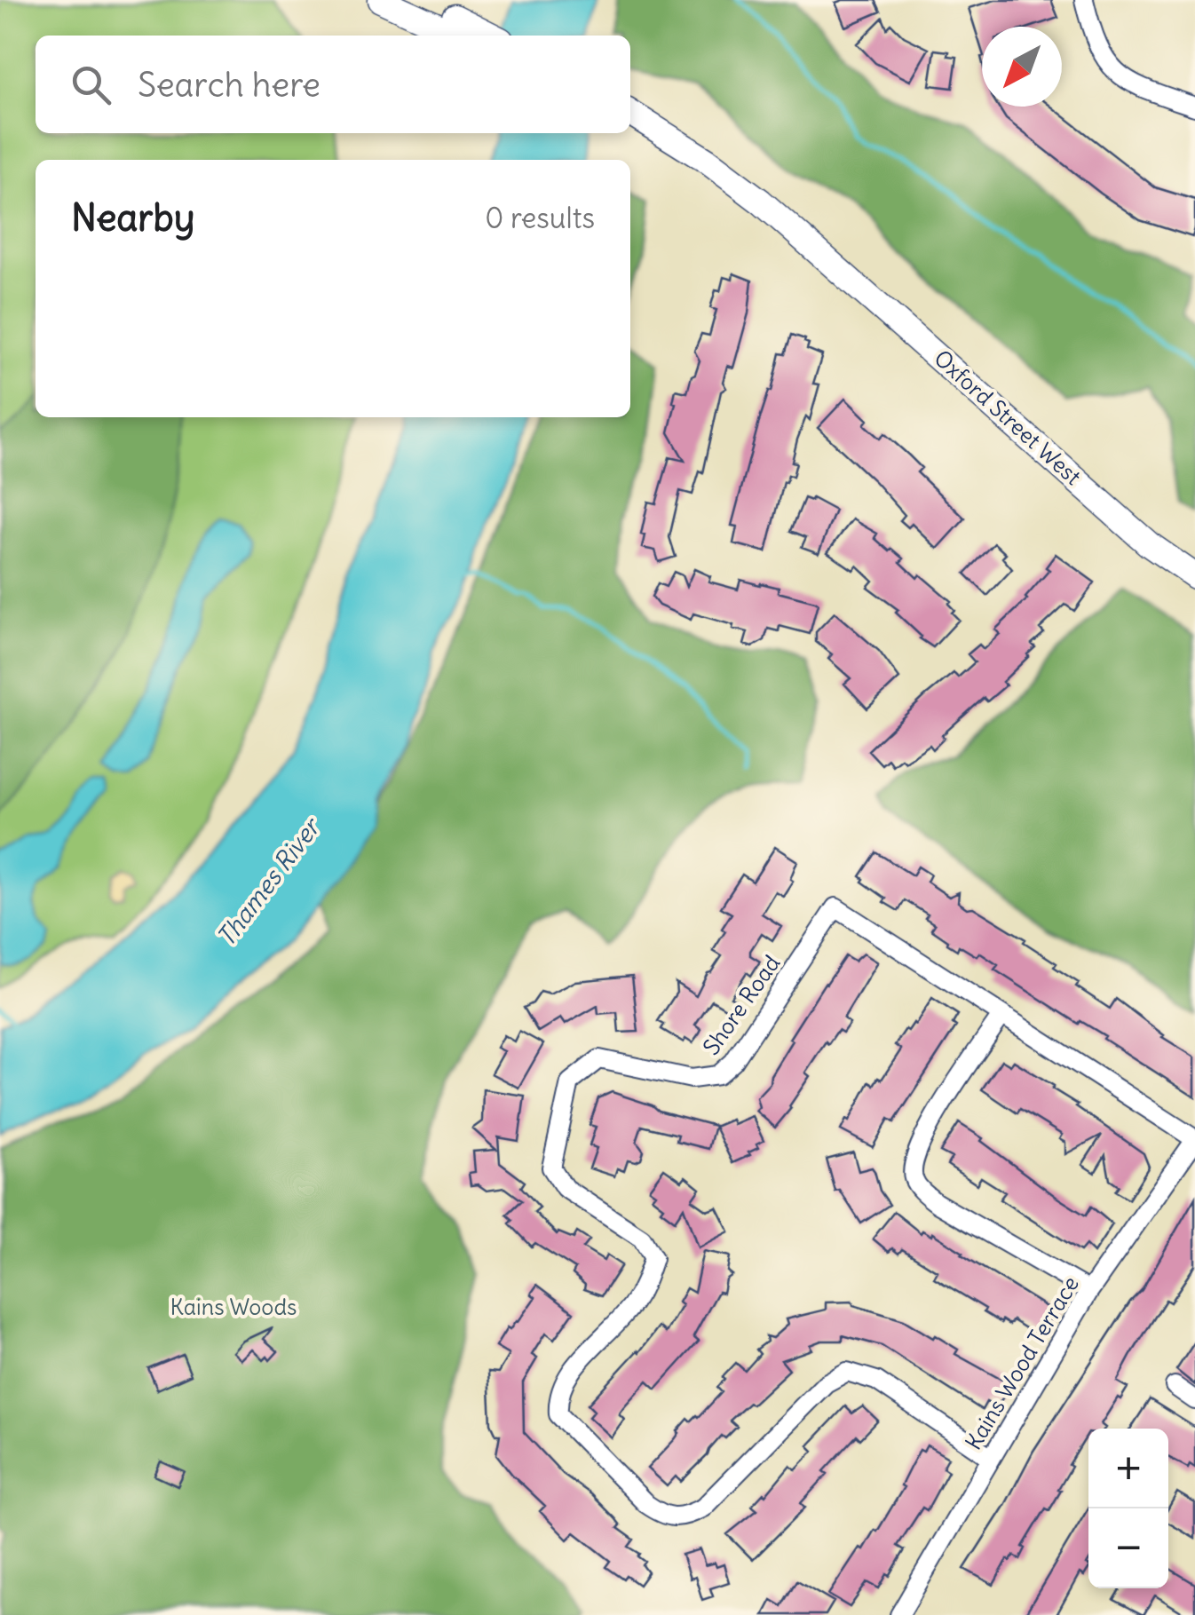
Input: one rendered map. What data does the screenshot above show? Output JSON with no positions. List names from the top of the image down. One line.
{"streets":{"main road":["Oxford Street West"],"street":["Shore Road","Kains Wood Terrace"]},"crossings":[["Shore Road","Kains Wood Terrace"]],"water":["Thames River"],"parks":["Kains Woods"],"north":"bottom left","page":{"search":"Search here","heading":["Nearby","0 results"],"map_buttons":["+","−"]}}
